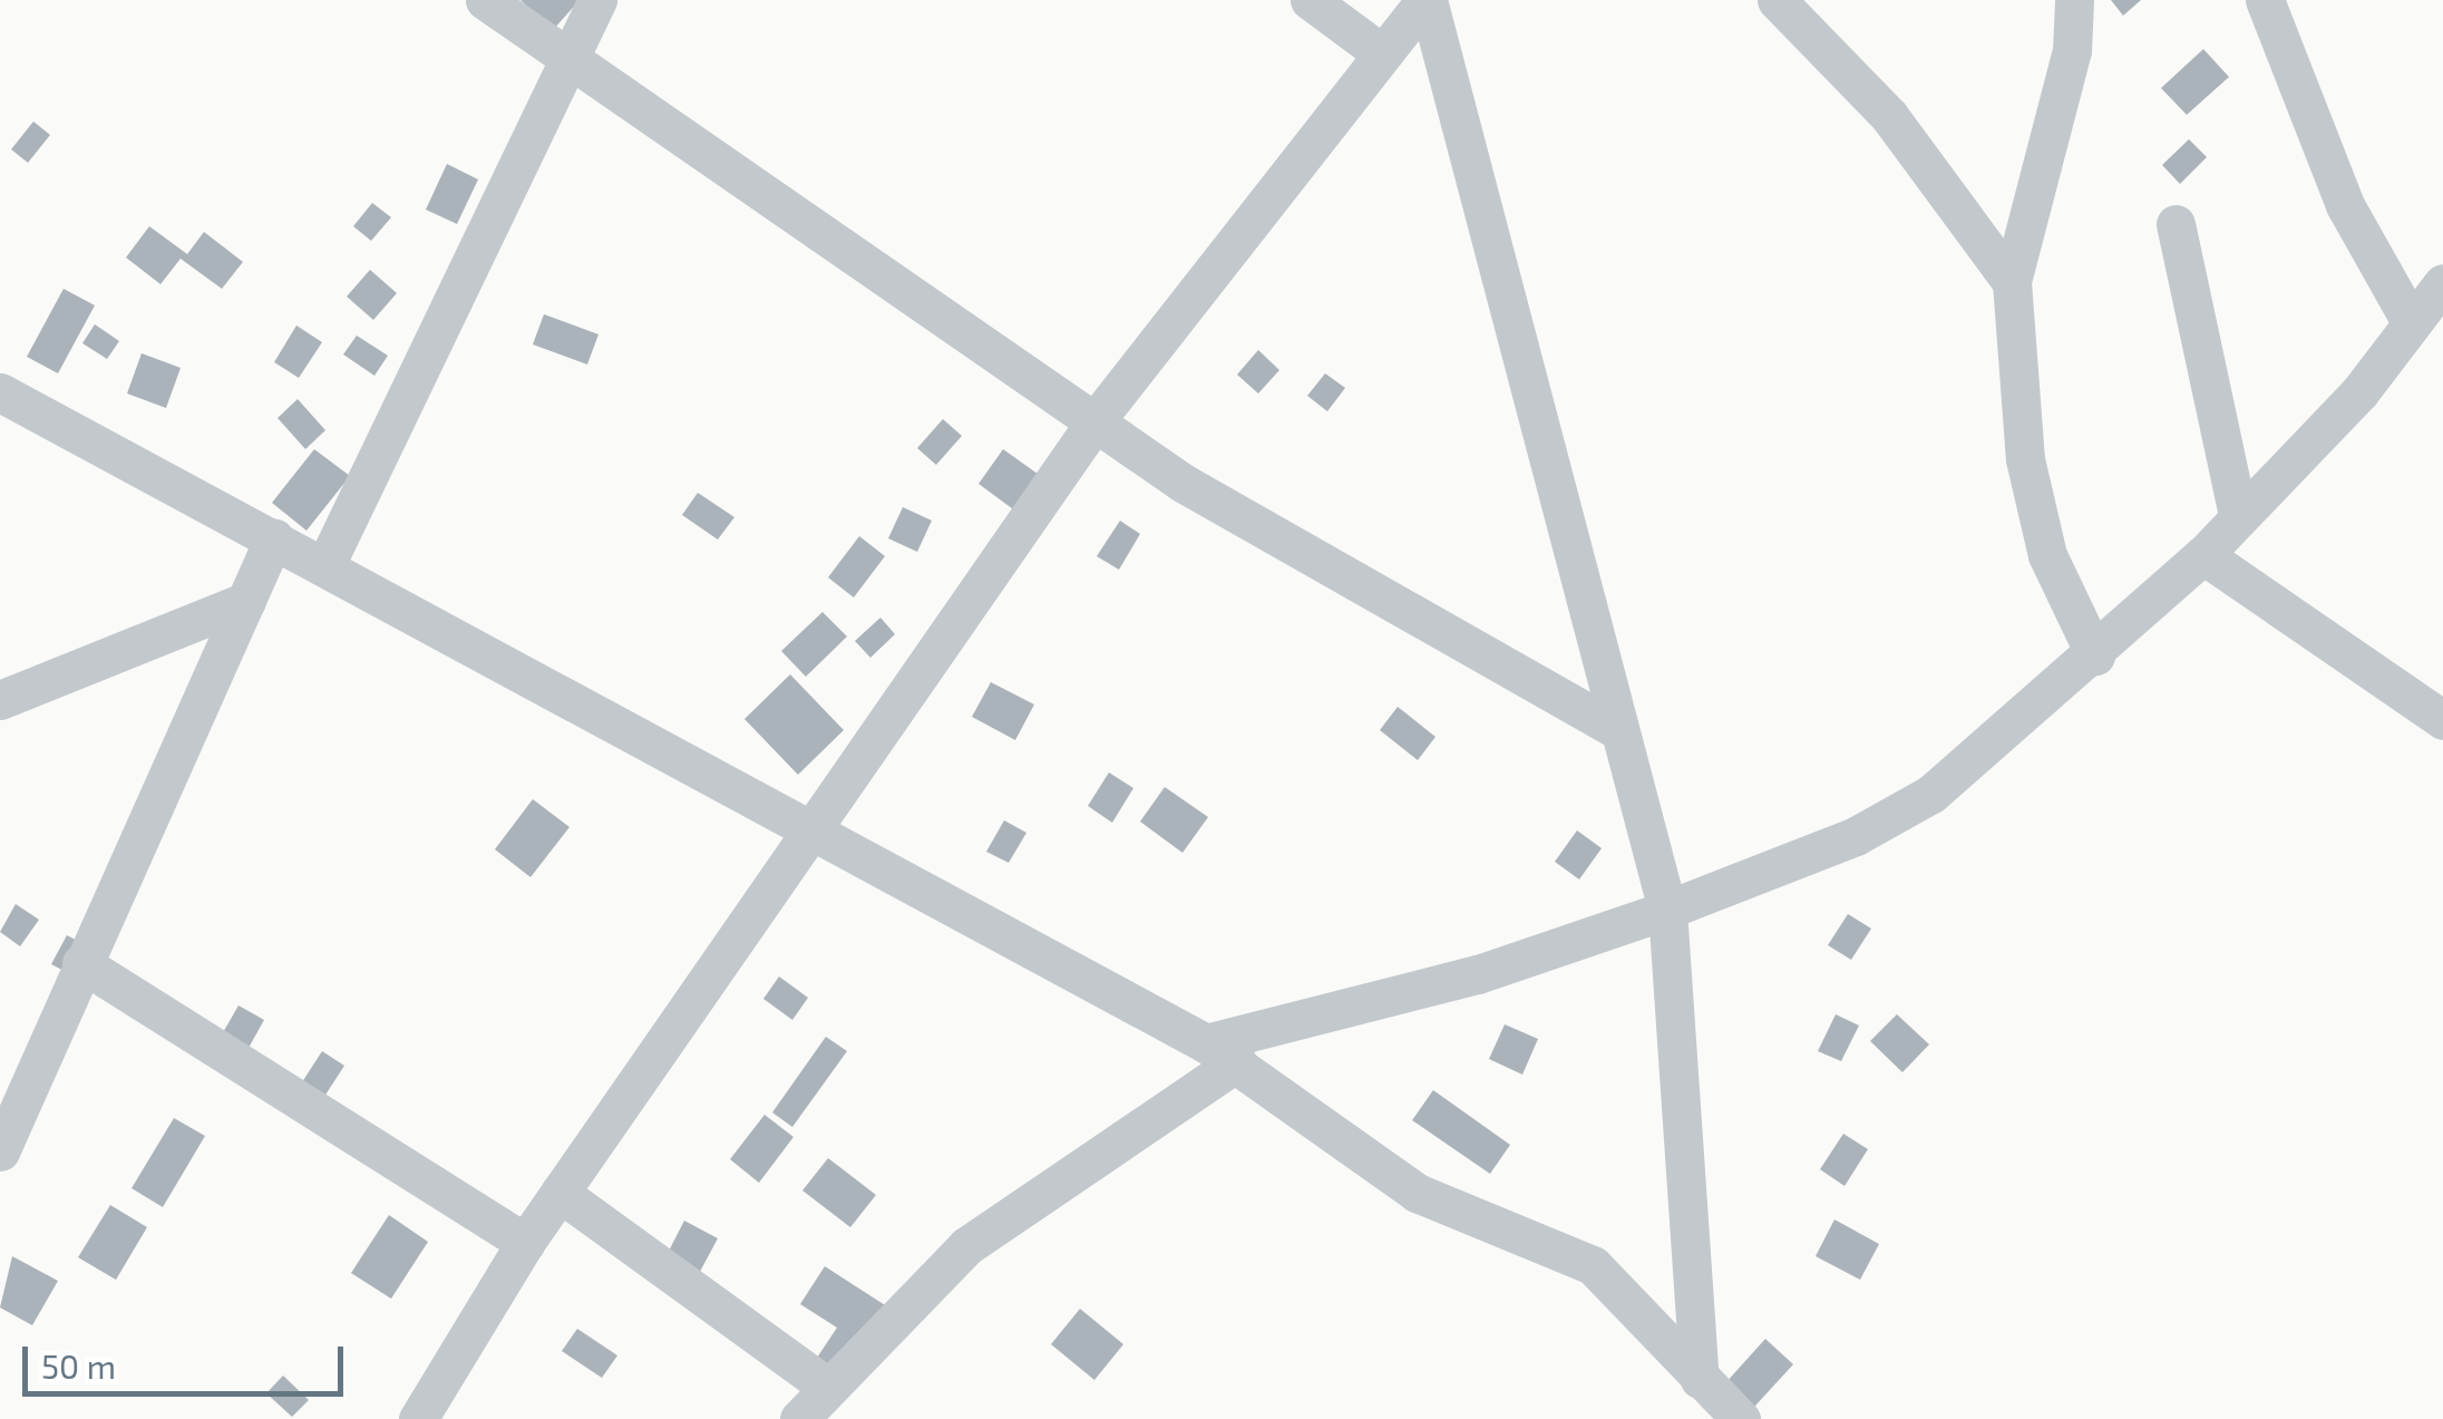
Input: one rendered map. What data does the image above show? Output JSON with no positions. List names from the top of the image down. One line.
{"scale_bar":"50 m"}
